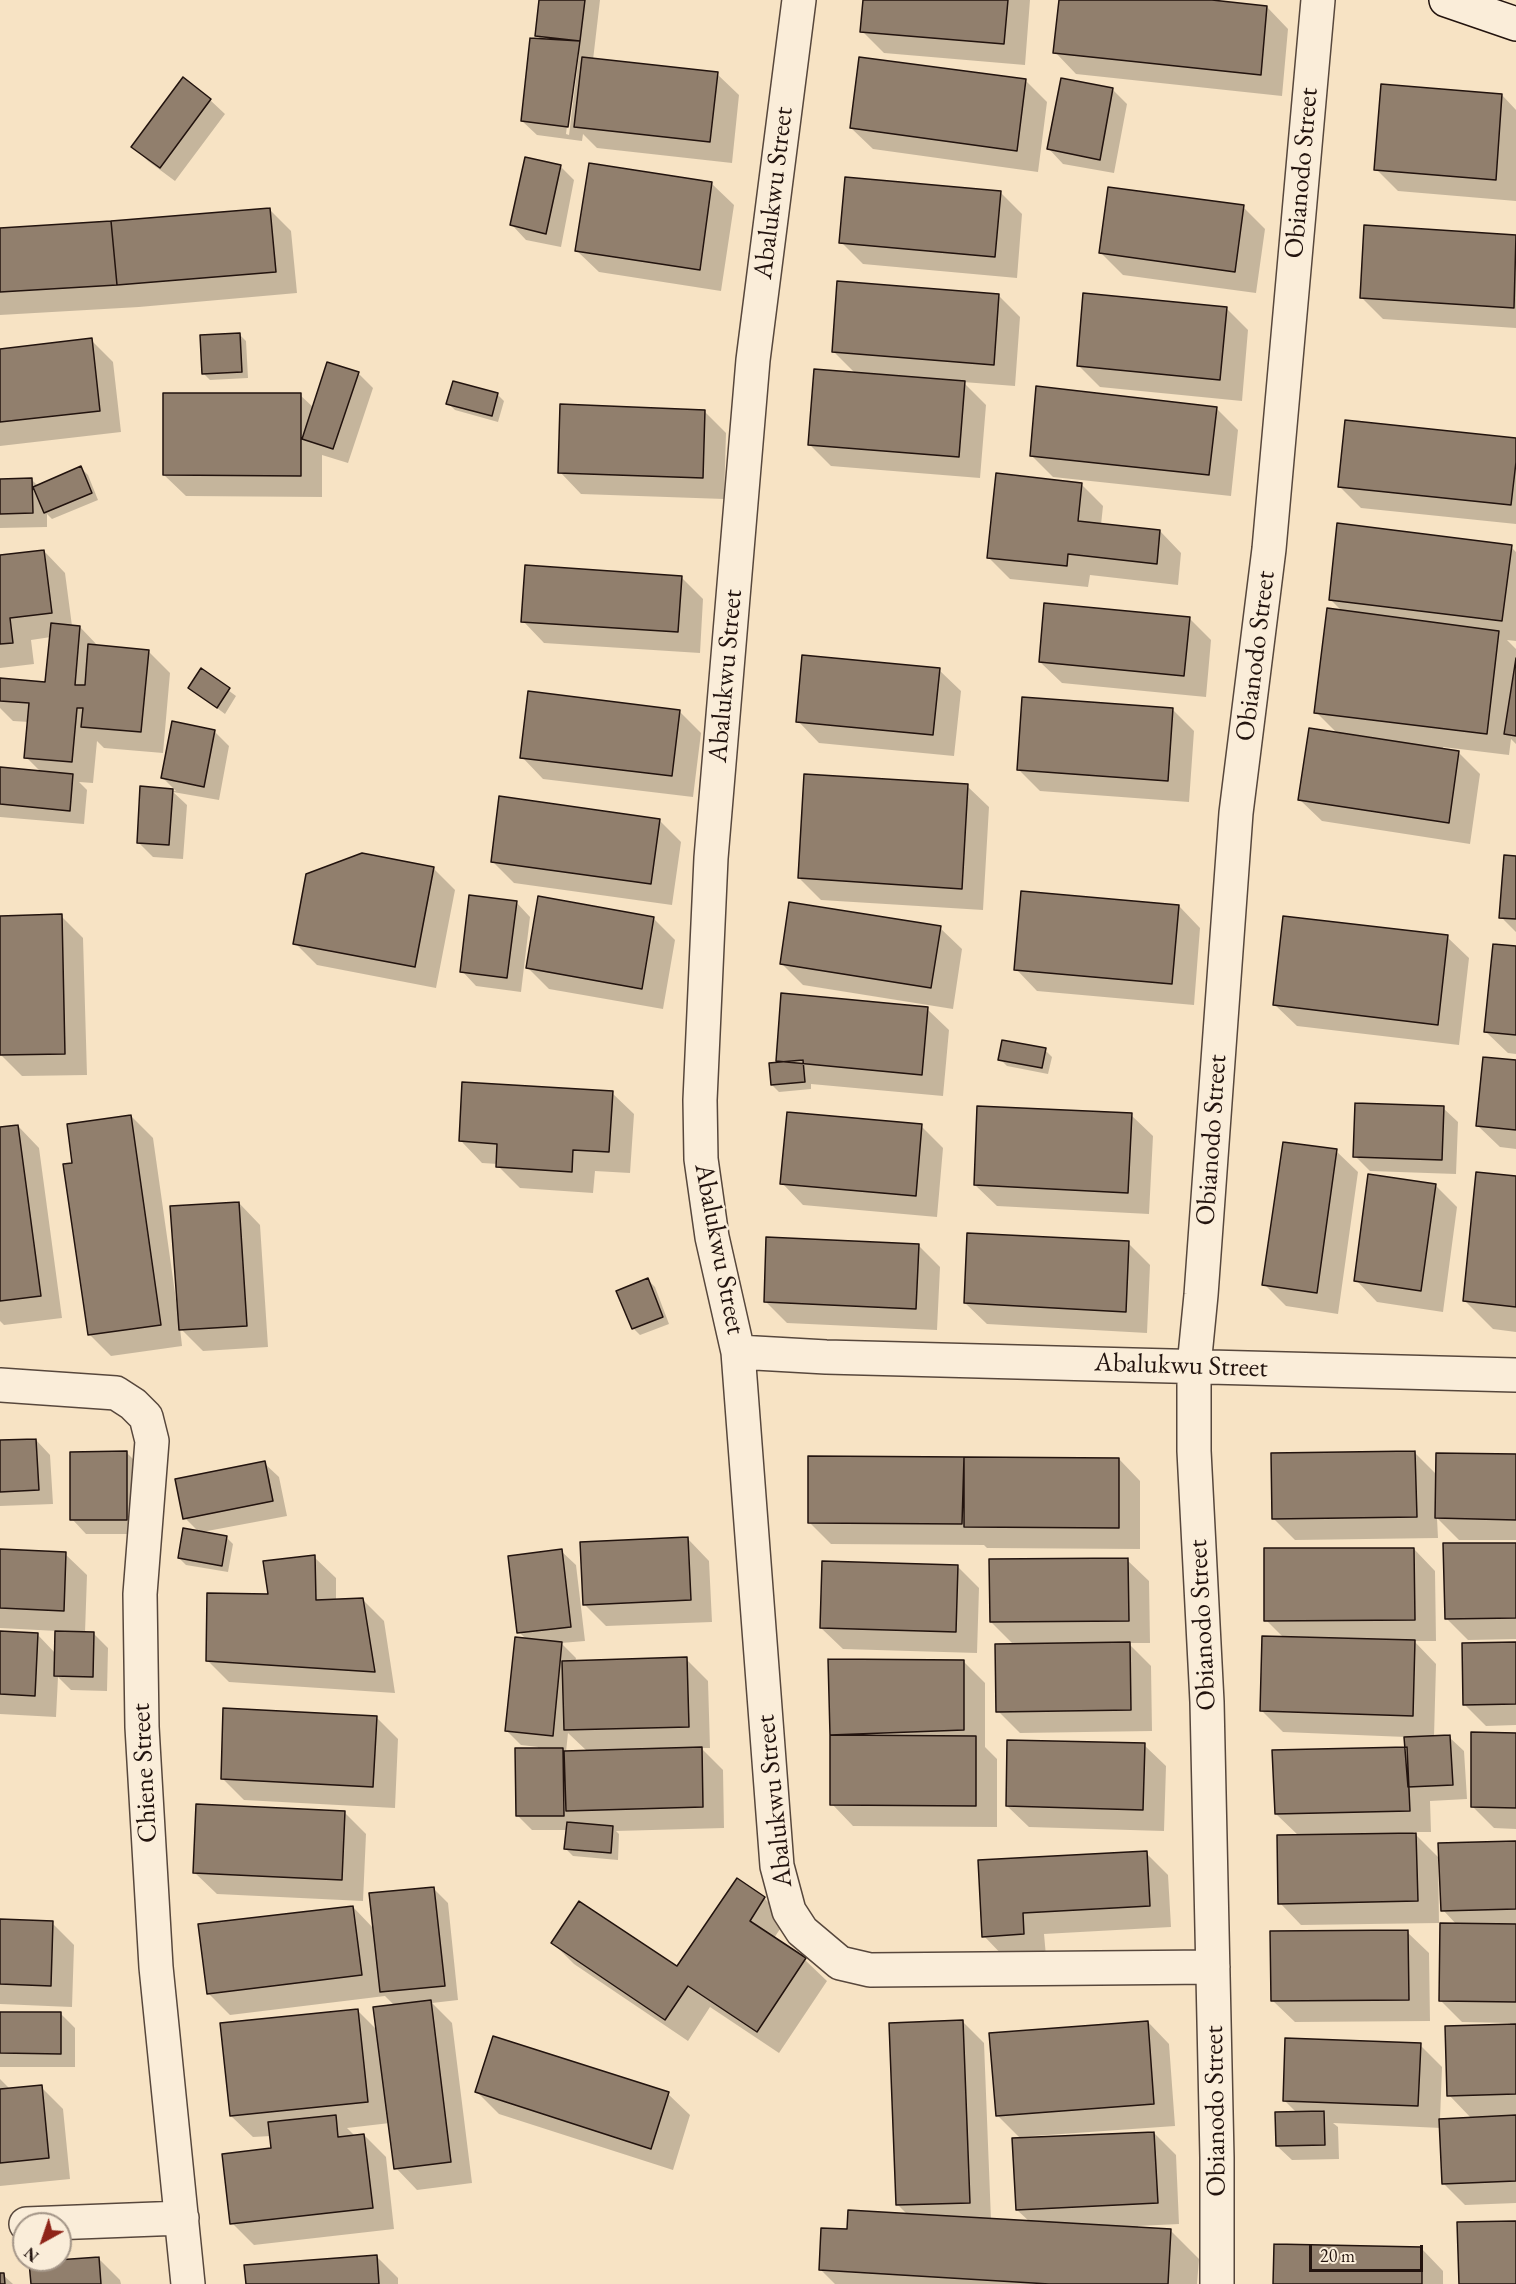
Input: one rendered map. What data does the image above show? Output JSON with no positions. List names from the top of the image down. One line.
{"streets":{"street":["Obianodo Street","Abalukwu Street","Chiene Street"]},"crossings":[["Obianodo Street","Abalukwu Street"]],"scale_bar":"20 m","north":"bottom left"}
